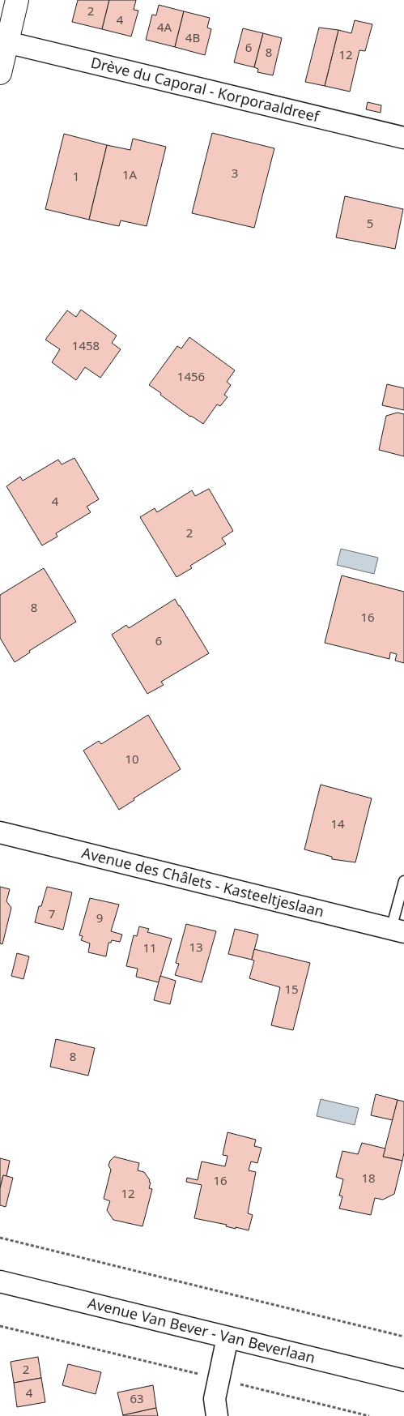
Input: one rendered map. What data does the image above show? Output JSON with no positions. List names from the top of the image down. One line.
{"streets":{"street":["Drève du Caporal - Korporaaldreef","Avenue des Châlets - Kasteeltjeslaan","Avenue Van Bever - Van Beverlaan"]},"house_numbers":["2","4","4A","4B","6","8","12","3","1A","1","5","1458","1456","4","2","8","16","6","10","14","7","9","13","11","15","8","18","16","12","2","4","63"]}
